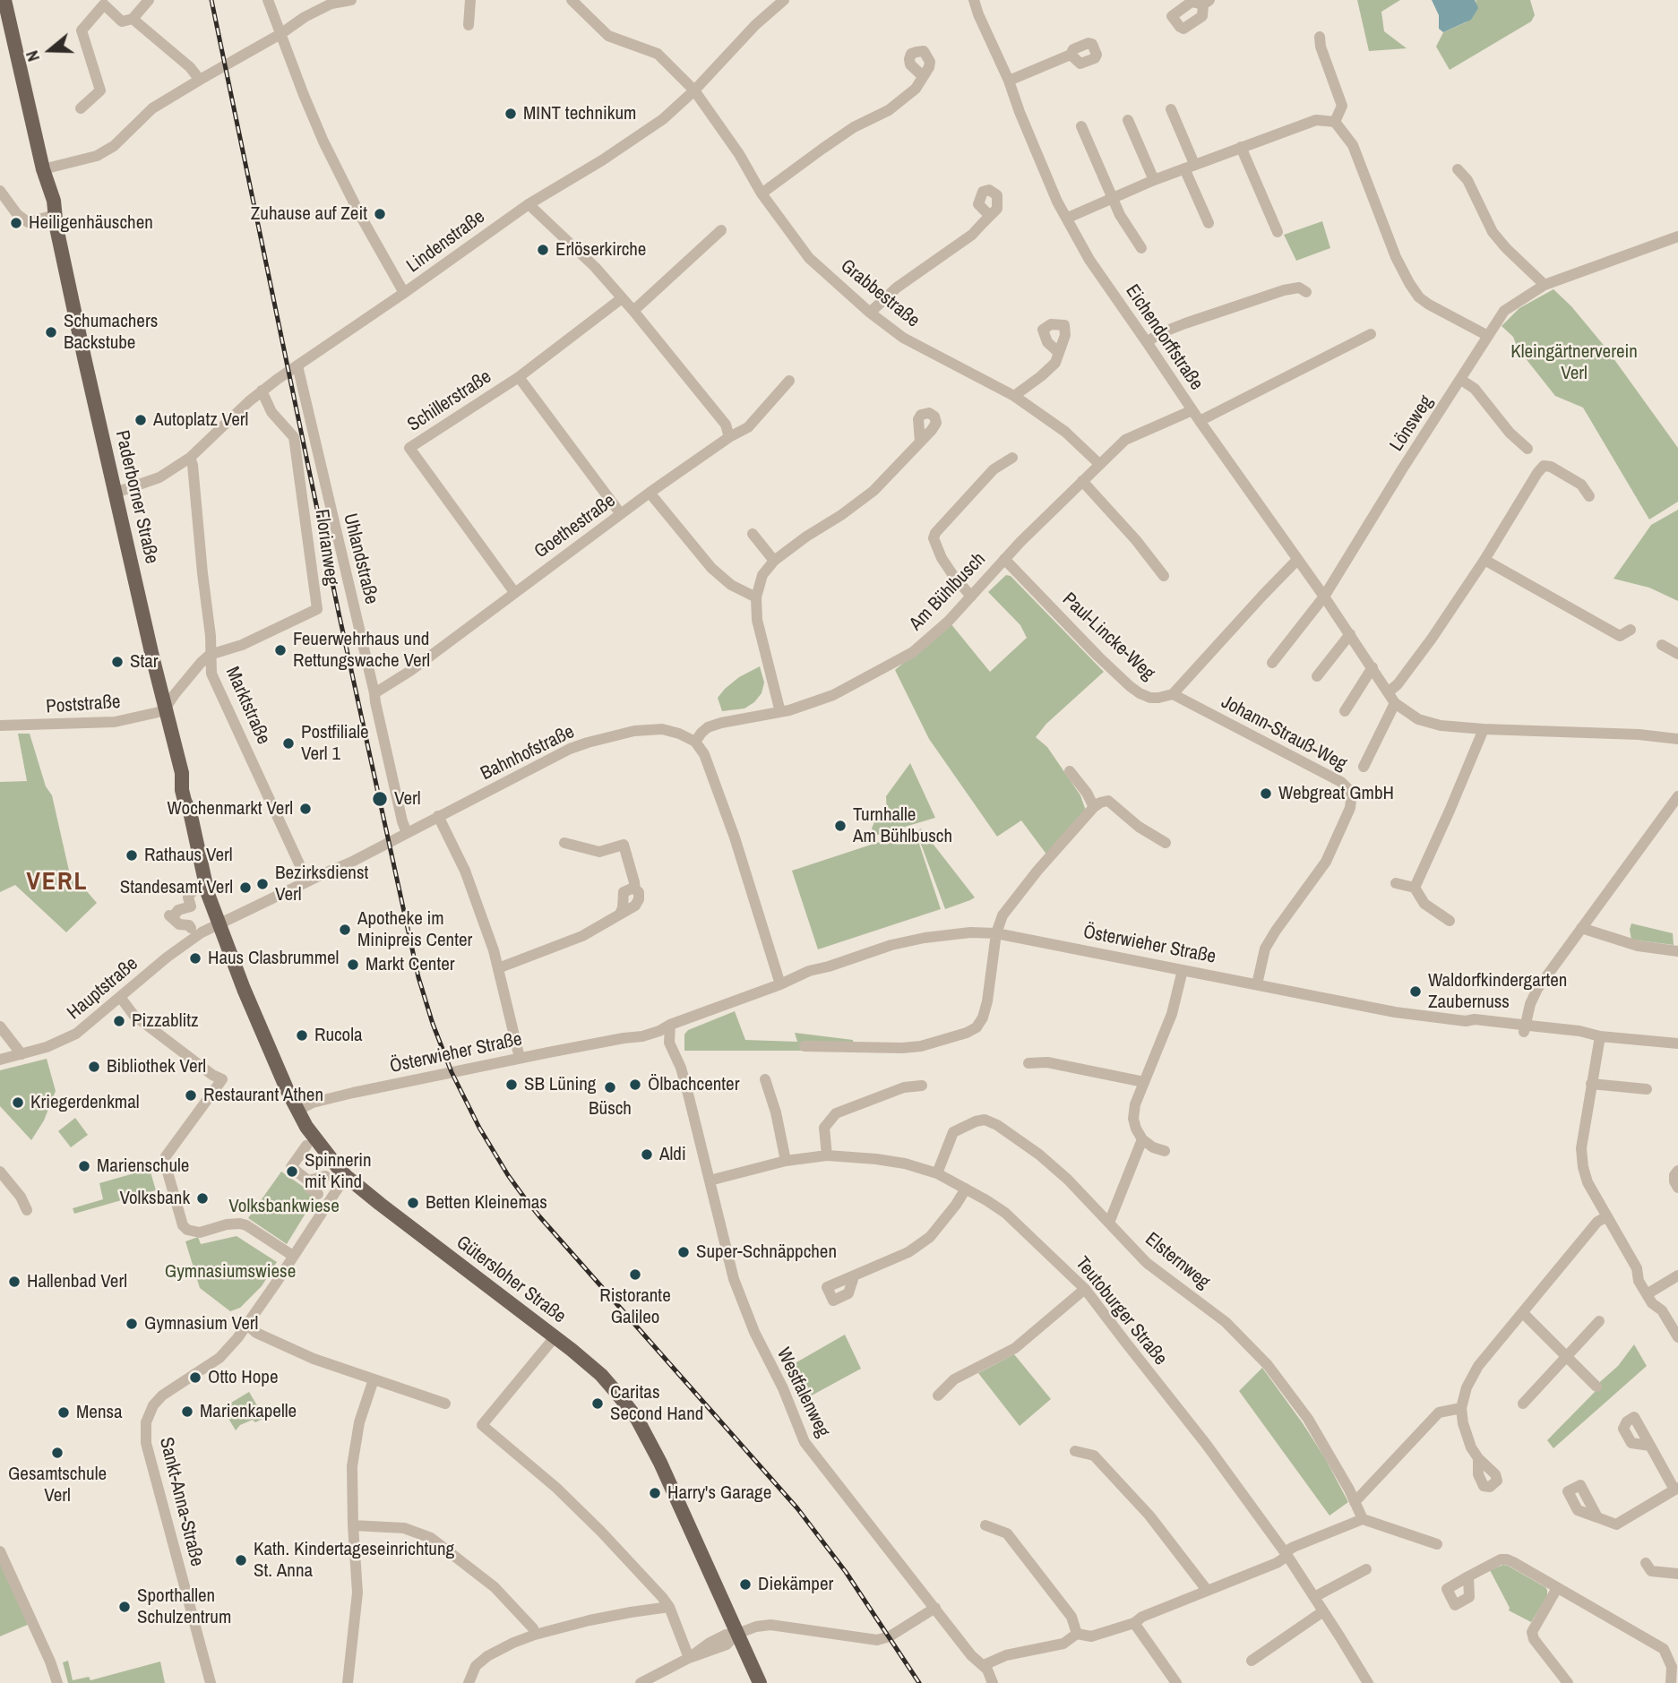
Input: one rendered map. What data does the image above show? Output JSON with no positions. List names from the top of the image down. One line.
{"streets":{"main road":["Paderborner Straße","Gütersloher Straße"],"street":["Lindenstraße","Grabbestraße","Eichendorffstraße","Schillerstraße","Lönsweg","Goethestraße","Florianweg","Uhlandstraße","Am Bühlbusch","Paul-Lincke-Weg","Poststraße","Marktstraße","Johann-Strauß-Weg","Bahnhofstraße","Österwieher Straße","Hauptstraße","Elsternweg","Teutoburger Straße","Westfalenweg","Sankt-Anna-Straße"]},"crossings":[["Lindenstraße","Grabbestraße"],["Lindenstraße","Paderborner Straße"],["Lindenstraße","Florianweg"],["Lindenstraße","Uhlandstraße"],["Lindenstraße","Marktstraße"],["Grabbestraße","Am Bühlbusch"],["Eichendorffstraße","Lönsweg"],["Eichendorffstraße","Am Bühlbusch"],["Eichendorffstraße","Paul-Lincke-Weg"],["Schillerstraße","Goethestraße"],["Paderborner Straße","Poststraße"],["Paderborner Straße","Bahnhofstraße"],["Paderborner Straße","Hauptstraße"],["Paderborner Straße","Gütersloher Straße"],["Goethestraße","Uhlandstraße"],["Florianweg","Marktstraße"],["Uhlandstraße","Bahnhofstraße"],["Am Bühlbusch","Paul-Lincke-Weg"],["Am Bühlbusch","Bahnhofstraße"],["Paul-Lincke-Weg","Johann-Strauß-Weg"],["Marktstraße","Bahnhofstraße"],["Johann-Strauß-Weg","Österwieher Straße"],["Bahnhofstraße","Hauptstraße"],["Bahnhofstraße","Gütersloher Straße"],["Österwieher Straße","Gütersloher Straße"],["Österwieher Straße","Westfalenweg"],["Hauptstraße","Gütersloher Straße"],["Elsternweg","Teutoburger Straße"],["Gütersloher Straße","Sankt-Anna-Straße"],["Teutoburger Straße","Westfalenweg"]],"districts":["VERL"],"parks":["Kleingärtnerverein Verl","Volksbankwiese","Gymnasiumswiese"],"places":["MINT technikum","Zuhause auf Zeit","Heiligenhäuschen","Erlöserkirche","Schumachers Backstube","Autoplatz Verl","Feuerwehrhaus und Rettungswache Verl","Star","Postfiliale Verl 1","Webgreat GmbH","Verl","Wochenmarkt Verl","Turnhalle Am Bühlbusch","Rathaus Verl","Bezirksdienst Verl","Standesamt Verl","Apotheke im Minipreis Center","Haus Clasbrummel","Markt Center","Waldorfkindergarten Zaubernuss","Pizzablitz","Rucola","Bibliothek Verl","SB Lüning","Ölbachcenter","Büsch","Restaurant Athen","Kriegerdenkmal","Aldi","Marienschule","Spinnerin mit Kind","Volksbank","Betten Kleinemas","Super-Schnäppchen","Ristorante Galileo","Hallenbad Verl","Gymnasium Verl","Otto Hope","Caritas Second Hand","Marienkapelle","Mensa","Gesamtschule Verl","Harry's Garage","Kath. Kindertageseinrichtung St. Anna","Diekämper","Sporthallen Schulzentrum"],"north":"left"}
